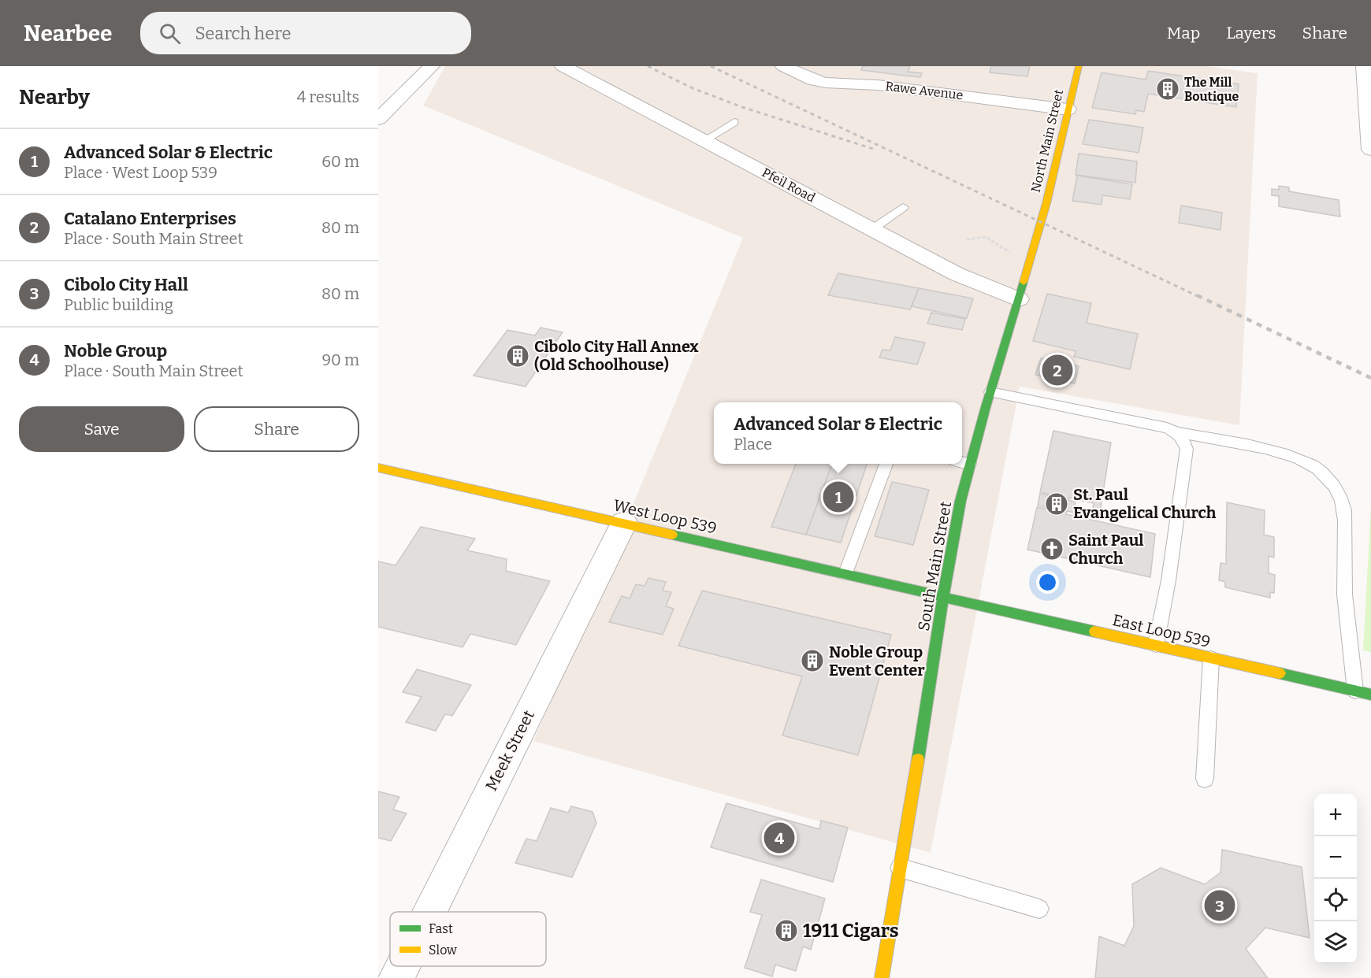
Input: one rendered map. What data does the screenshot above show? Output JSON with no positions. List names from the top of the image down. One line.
{"streets":{"street":["Rawe Avenue","North Main Street","Pfeil Road","West Loop 539","South Main Street","East Loop 539","Meek Street"]},"crossings":[["Rawe Avenue","North Main Street"],["North Main Street","South Main Street"],["Pfeil Road","South Main Street"],["West Loop 539","South Main Street"],["West Loop 539","East Loop 539"],["West Loop 539","Meek Street"],["South Main Street","East Loop 539"]],"places":{"building":["The Mill Boutique","Cibolo City Hall Annex (Old Schoolhouse)","St. Paul Evangelical Church","Noble Group Event Center","1911 Cigars"],"church":["Saint Paul Church"]},"legend":["Fast","Slow"],"page":{"header":"Nearbee","search":"Search here","nav":["Map","Layers","Share"],"heading":["Nearby","4 results"],"list":[{"mark":"1","name":"Advanced Solar & Electric","note":"Place · West Loop 539","value":"60 m"},{"mark":"2","name":"Catalano Enterprises","note":"Place · South Main Street","value":"80 m"},{"mark":"3","name":"Cibolo City Hall","note":"Public building","value":"80 m"},{"mark":"4","name":"Noble Group","note":"Place · South Main Street","value":"90 m"}],"pins":["2","1","4","3"],"buttons":["Save","Share"],"popup":["Advanced Solar & Electric","Place"],"map_buttons":["+","−"]}}
